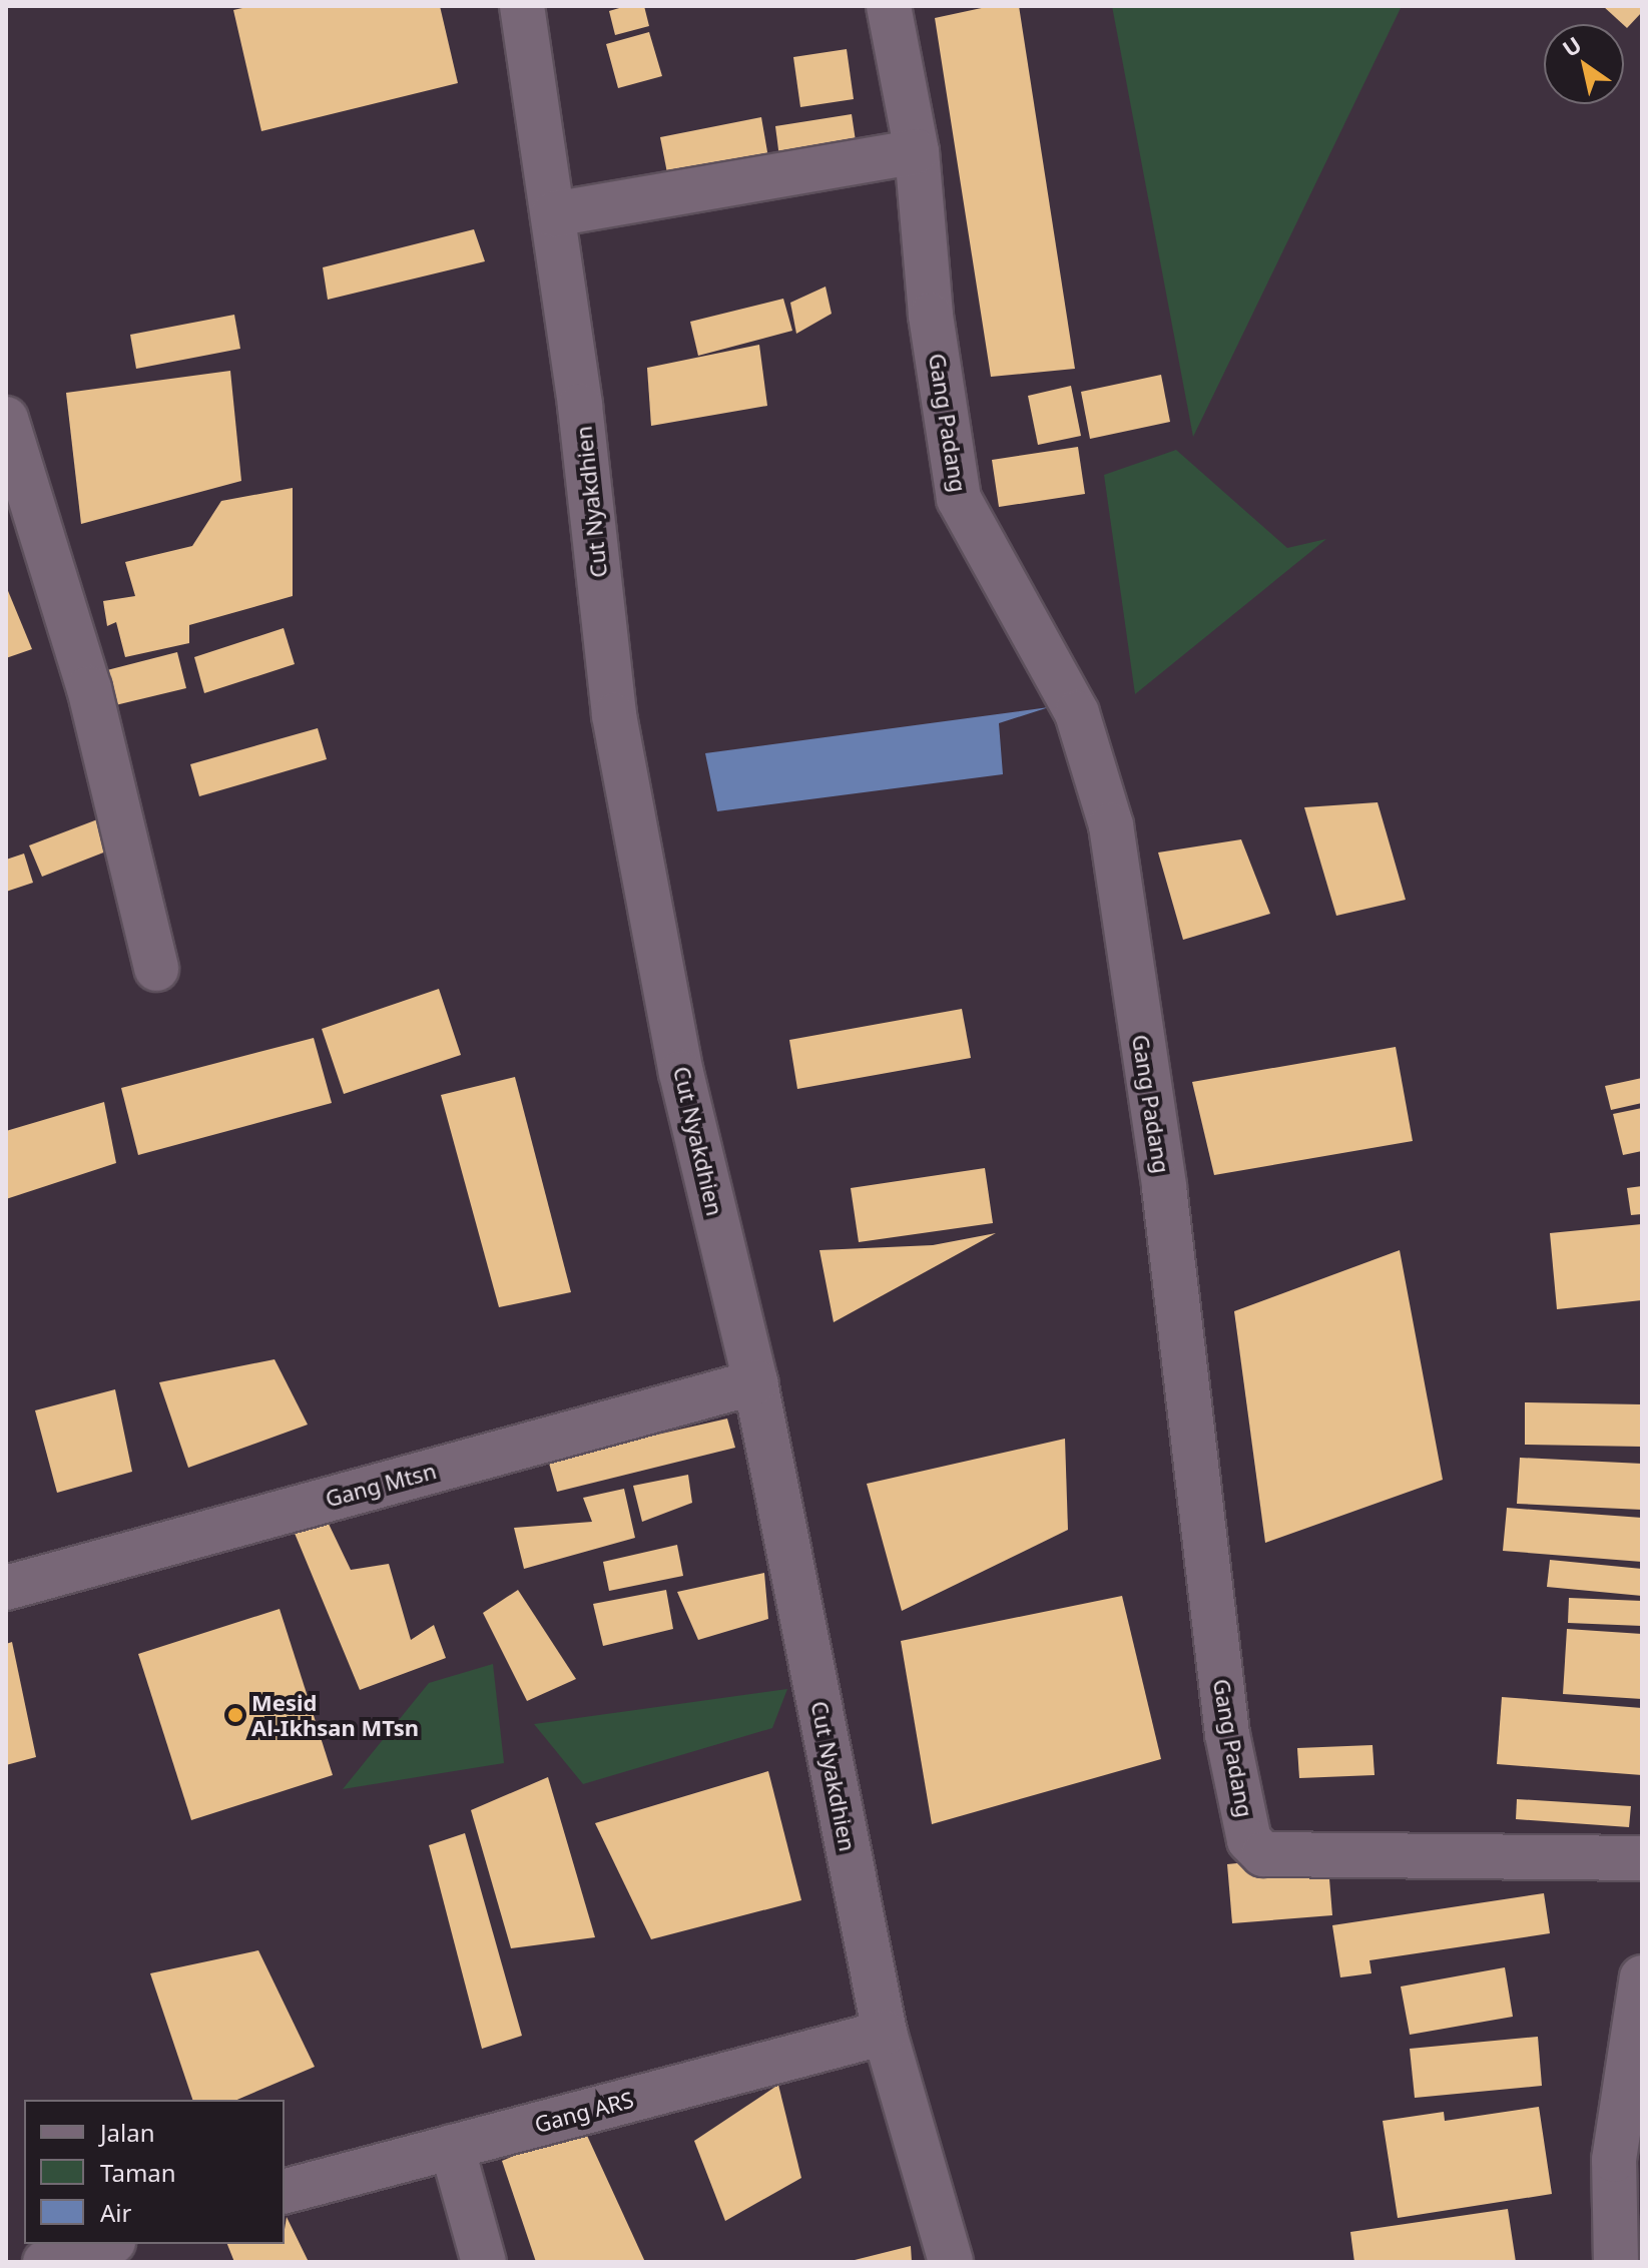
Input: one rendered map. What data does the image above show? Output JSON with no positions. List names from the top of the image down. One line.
{"streets":{"street":["Gang Padang","Cut Nyakdhien","Gang Mtsn","Gang ARS"]},"crossings":[["Cut Nyakdhien","Gang Mtsn"],["Cut Nyakdhien","Gang ARS"]],"places":["Mesid Al-Ikhsan MTsn"],"legend":["Jalan","Taman","Air"],"north":"top left"}
